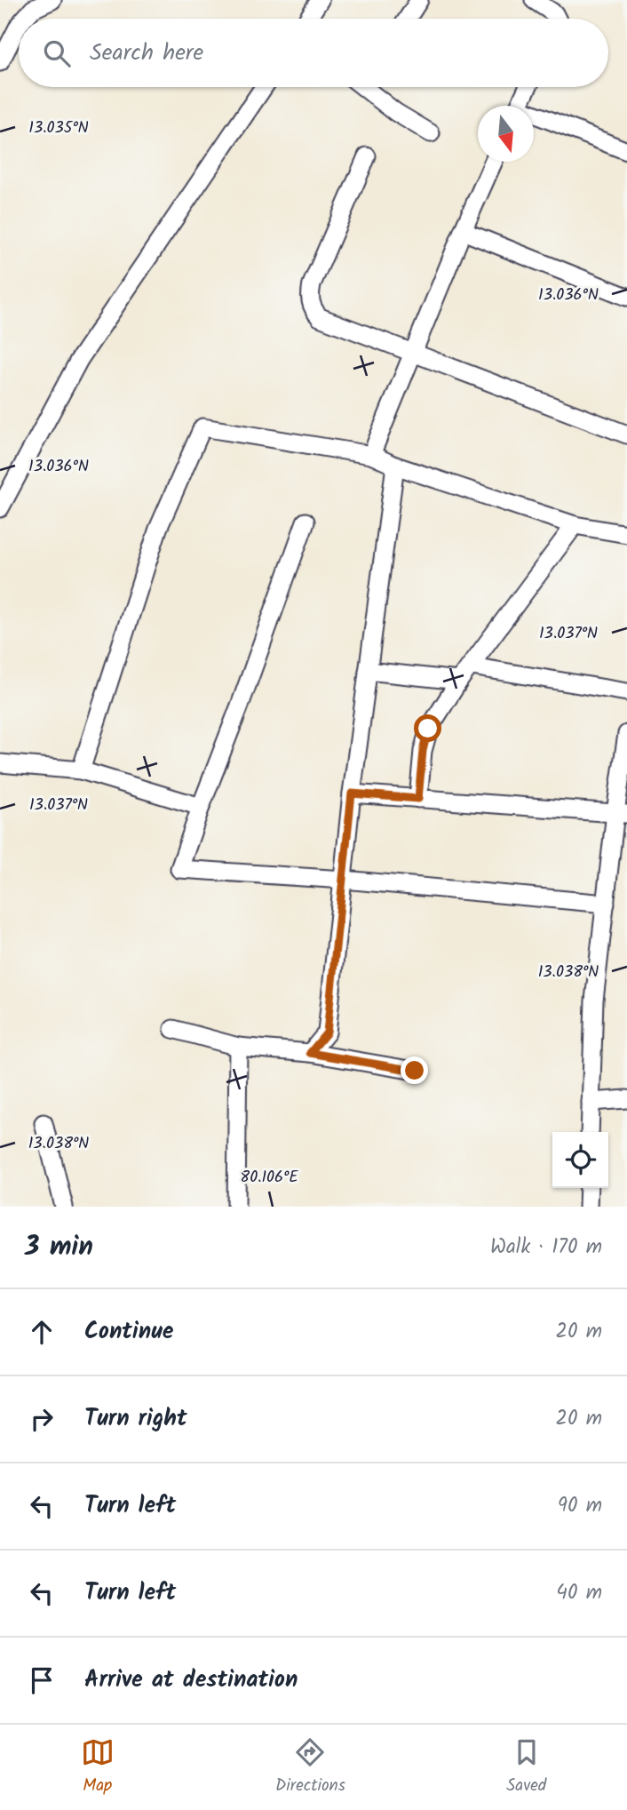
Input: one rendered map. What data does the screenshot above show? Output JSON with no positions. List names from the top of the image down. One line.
{"north":"bottom","page":{"search":"Search here","heading":["3 min","Walk · 170 m"],"list":[["Continue","20 m"],["Turn right","20 m"],["Turn left","90 m"],["Turn left","40 m"],"Arrive at destination"],"nav":["Map","Directions","Saved"]},"coordinates":["13.035°N","13.036°N","13.037°N","13.038°N","80.106°E"]}
